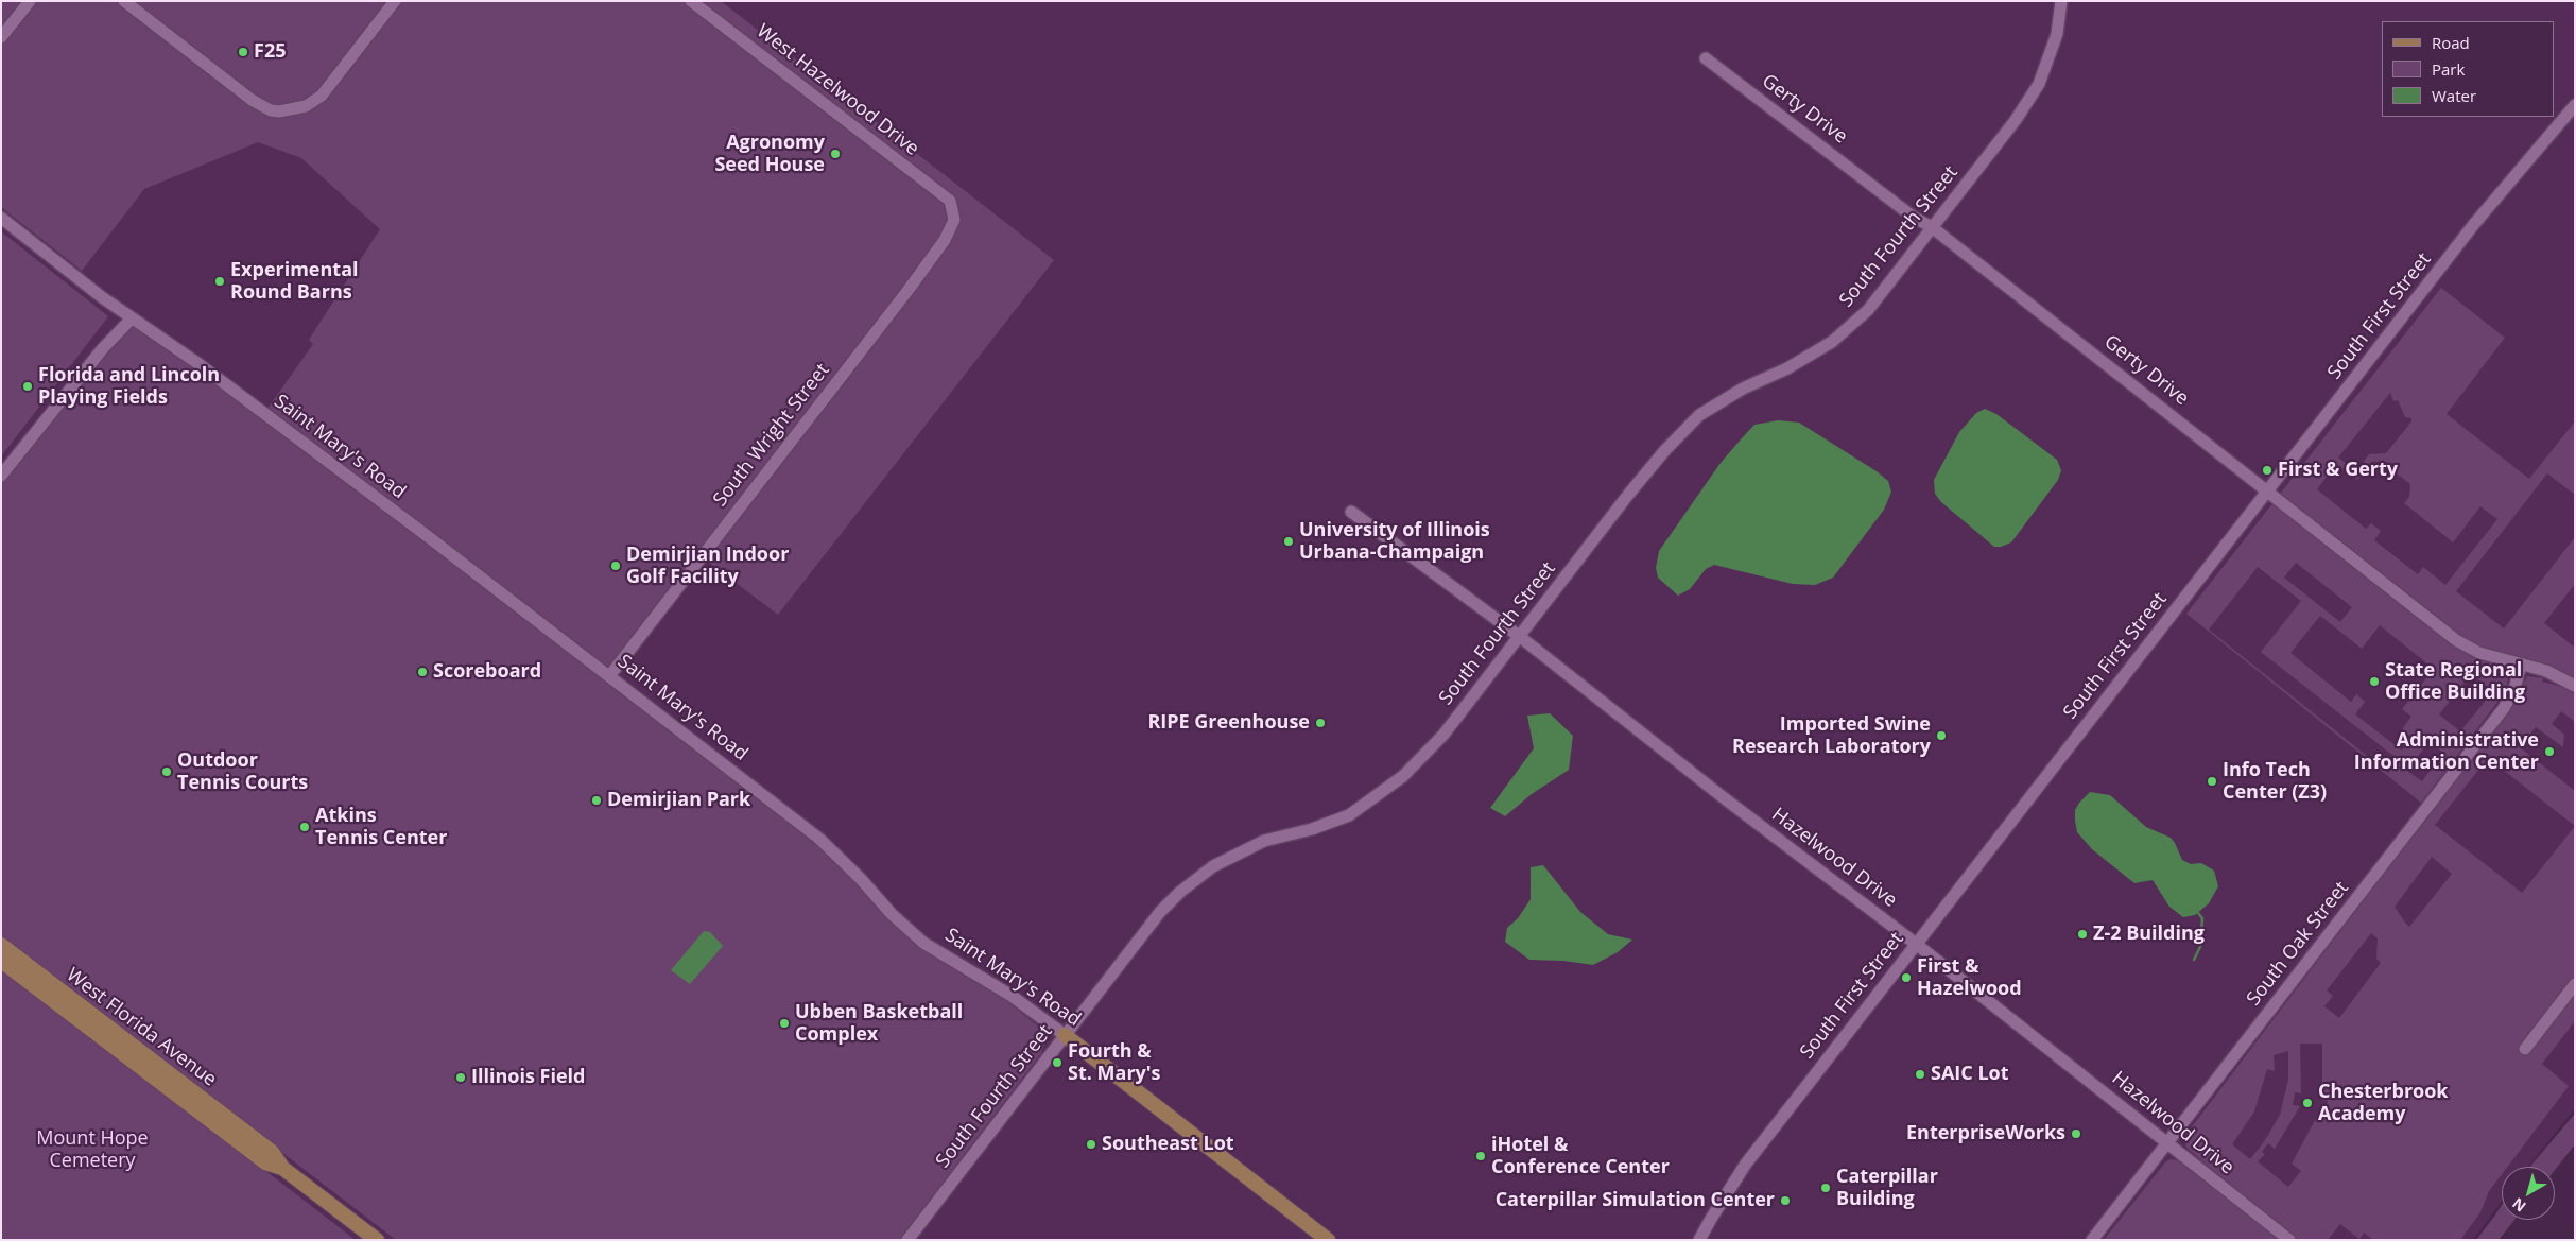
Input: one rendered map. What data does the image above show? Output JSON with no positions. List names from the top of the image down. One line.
{"streets":{"main road":["Saint Mary's Road","West Florida Avenue"],"street":["West Hazelwood Drive","Gerty Drive","South Fourth Street","South First Street","South Wright Street","Hazelwood Drive","South Oak Street"]},"crossings":[["West Hazelwood Drive","South Wright Street"],["Gerty Drive","South Fourth Street"],["Gerty Drive","South First Street"],["Gerty Drive","South Oak Street"],["South Fourth Street","Saint Mary's Road"],["South Fourth Street","Hazelwood Drive"],["South First Street","Hazelwood Drive"],["South Wright Street","Saint Mary's Road"],["Hazelwood Drive","South Oak Street"]],"parks":["Mount Hope Cemetery"],"places":["F25","Agronomy Seed House","Experimental Round Barns","Florida and Lincoln Playing Fields","First & Gerty","University of Illinois Urbana-Champaign","Demirjian Indoor Golf Facility","Scoreboard","State Regional Office Building","RIPE Greenhouse","Imported Swine Research Laboratory","Administrative Information Center","Outdoor Tennis Courts","Info Tech Center (Z3)","Demirjian Park","Atkins Tennis Center","Z-2 Building","First & Hazelwood","Ubben Basketball Complex","Fourth & St. Mary's","SAIC Lot","Illinois Field","Chesterbrook Academy","EnterpriseWorks","Southeast Lot","iHotel & Conference Center","Caterpillar Building","Caterpillar Simulation Center"],"legend":["Road","Park","Water"],"north":"bottom left"}
